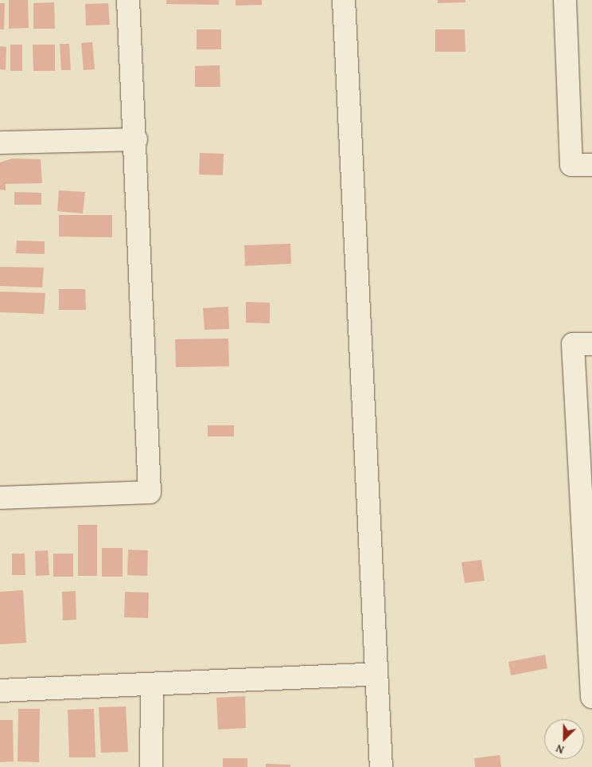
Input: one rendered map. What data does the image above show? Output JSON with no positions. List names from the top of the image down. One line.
{"north":"bottom left"}
